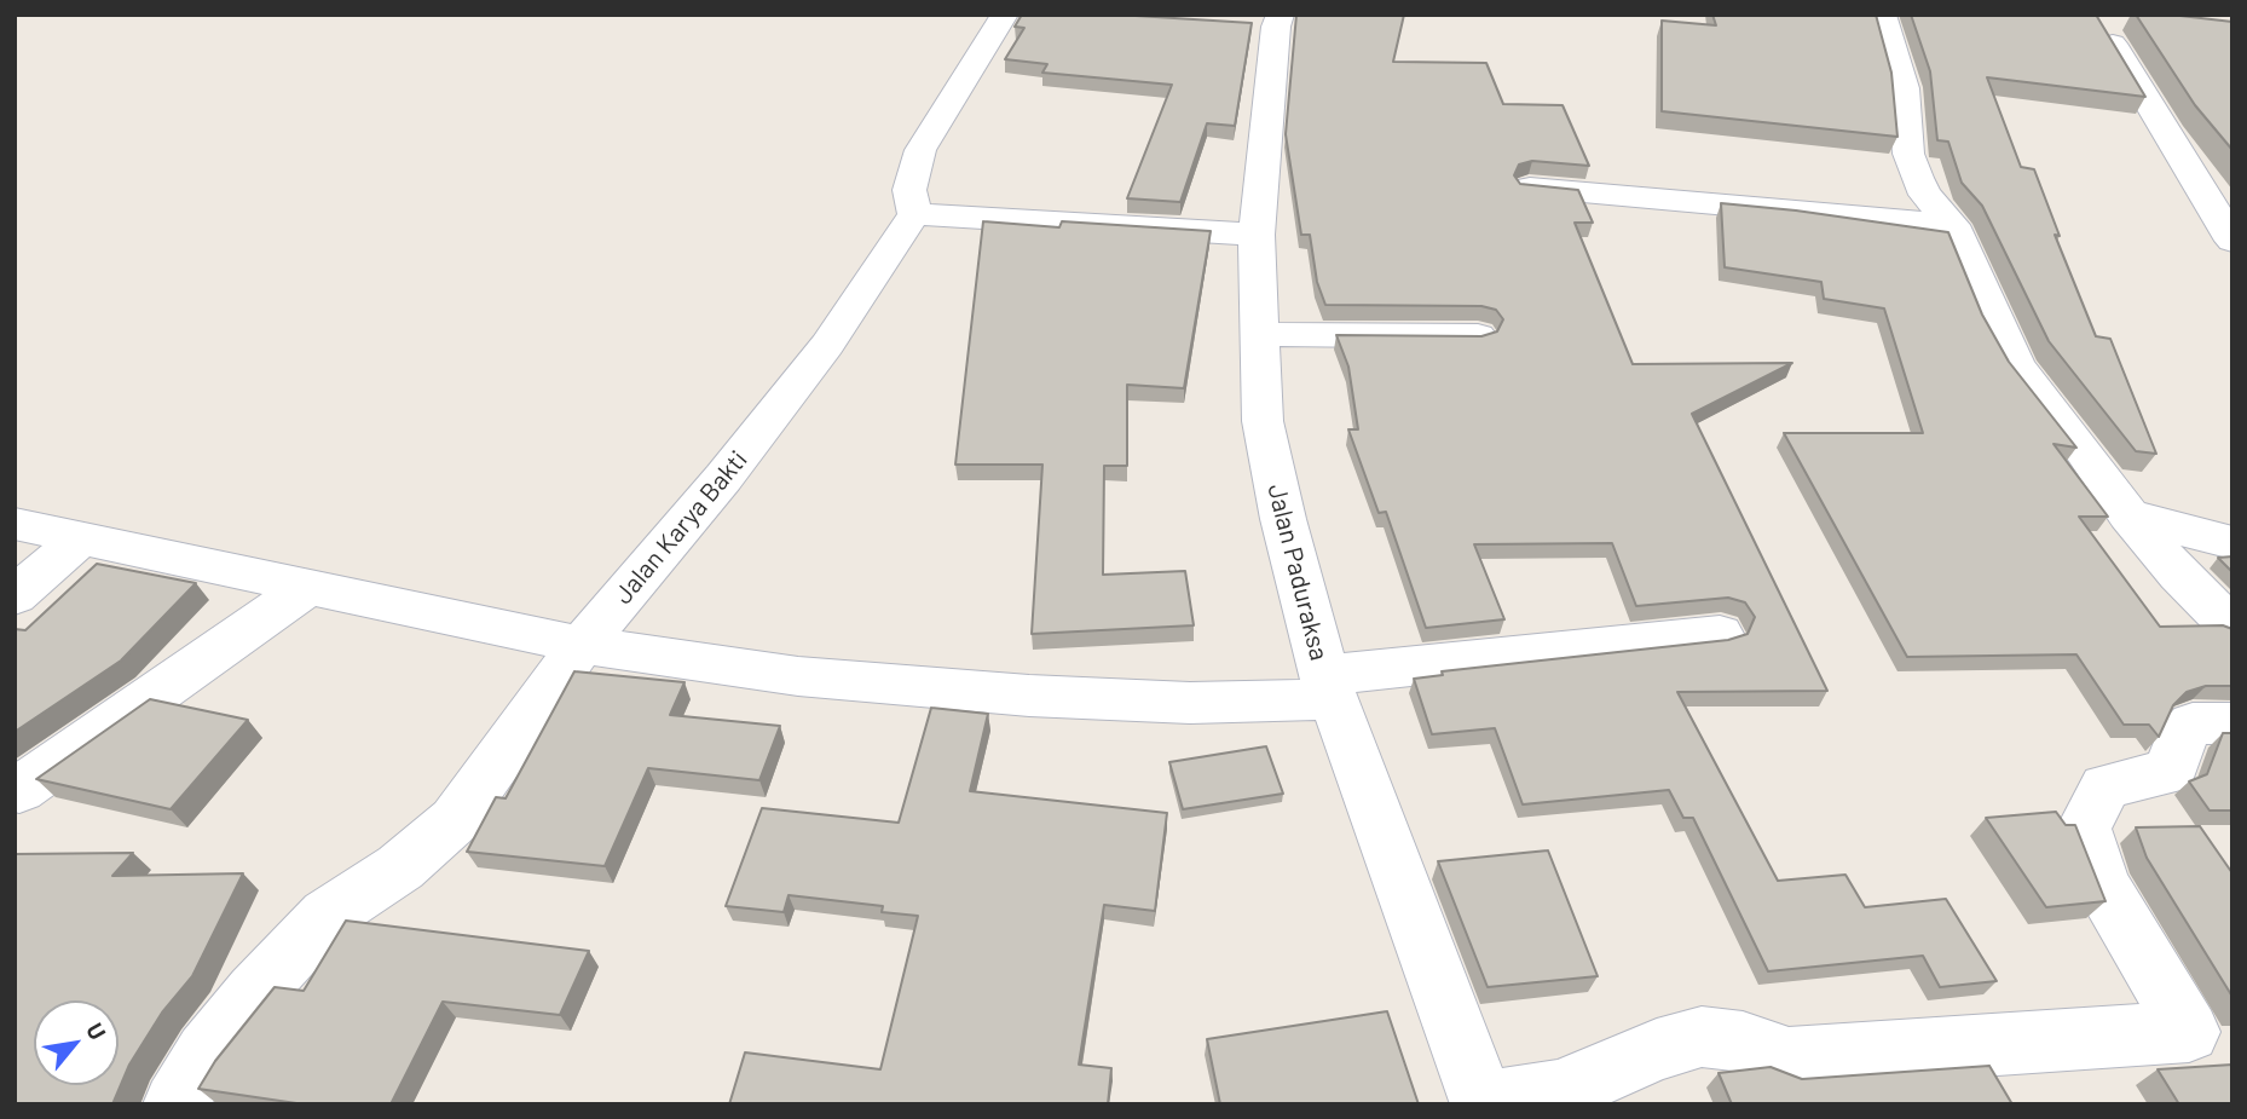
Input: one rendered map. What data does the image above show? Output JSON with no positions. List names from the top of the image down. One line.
{"streets":{"street":["Jalan Karya Bakti","Jalan Paduraksa"]},"north":"top right"}
